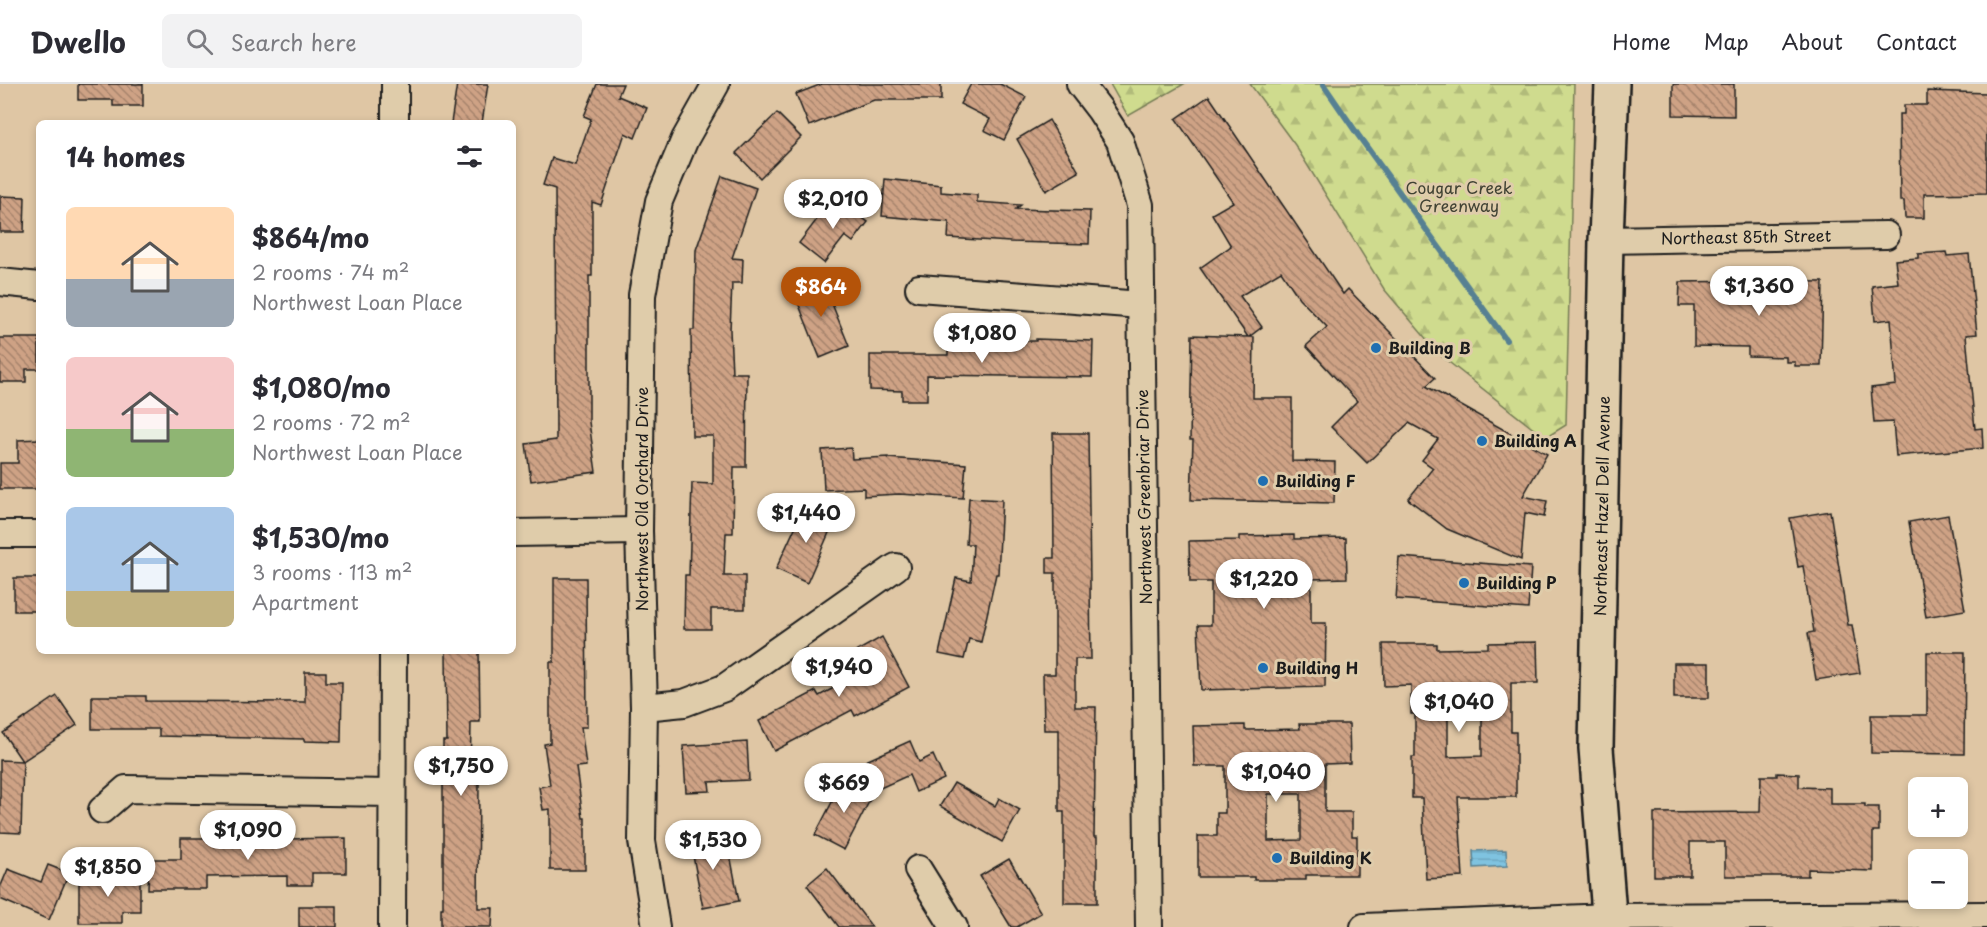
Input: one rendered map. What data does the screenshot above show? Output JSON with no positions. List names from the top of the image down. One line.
{"streets":{"main road":["Northeast Hazel Dell Avenue"],"street":["Northeast 85th Street","Northwest Greenbriar Drive","Northwest Old Orchard Drive"]},"crossings":[["Northeast 85th Street","Northeast Hazel Dell Avenue"]],"parks":["Cougar Creek Greenway"],"places":["Building B","Building A","Building F","Building P","Building H","Building K"],"page":{"header":"Dwello","search":"Search here","nav":["Home","Map","About","Contact"],"heading":"14 homes","price":["$2,010","$1,360","$864","$1,080","$1,440","$1,220","$1,940","$1,040","$1,750","$1,040","$669","$1,090","$1,530","$1,850"],"list":[{"name":"$864/mo","note":"2 rooms · 74 m² · Northwest Loan Place"},{"name":"$1,080/mo","note":"2 rooms · 72 m² · Northwest Loan Place"},{"name":"$1,530/mo","note":"3 rooms · 113 m² · Apartment"}],"map_buttons":["+","−"]}}
